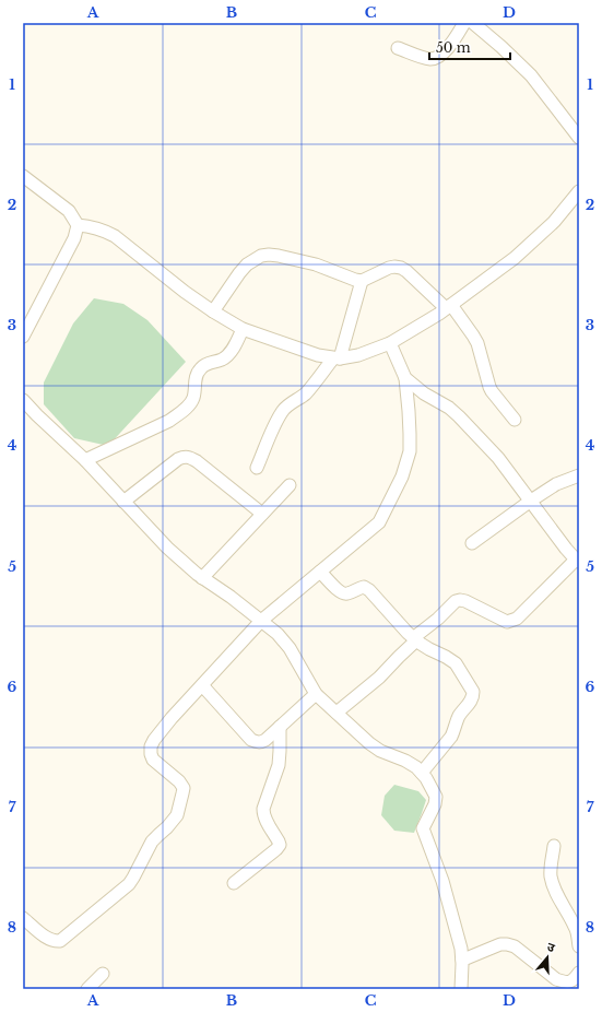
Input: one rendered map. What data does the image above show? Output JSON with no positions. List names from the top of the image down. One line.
{"scale_bar":"50 m","north":"top","grid":{"columns":["A","B","C","D"],"rows":["1","2","3","4","5","6","7","8"]}}
